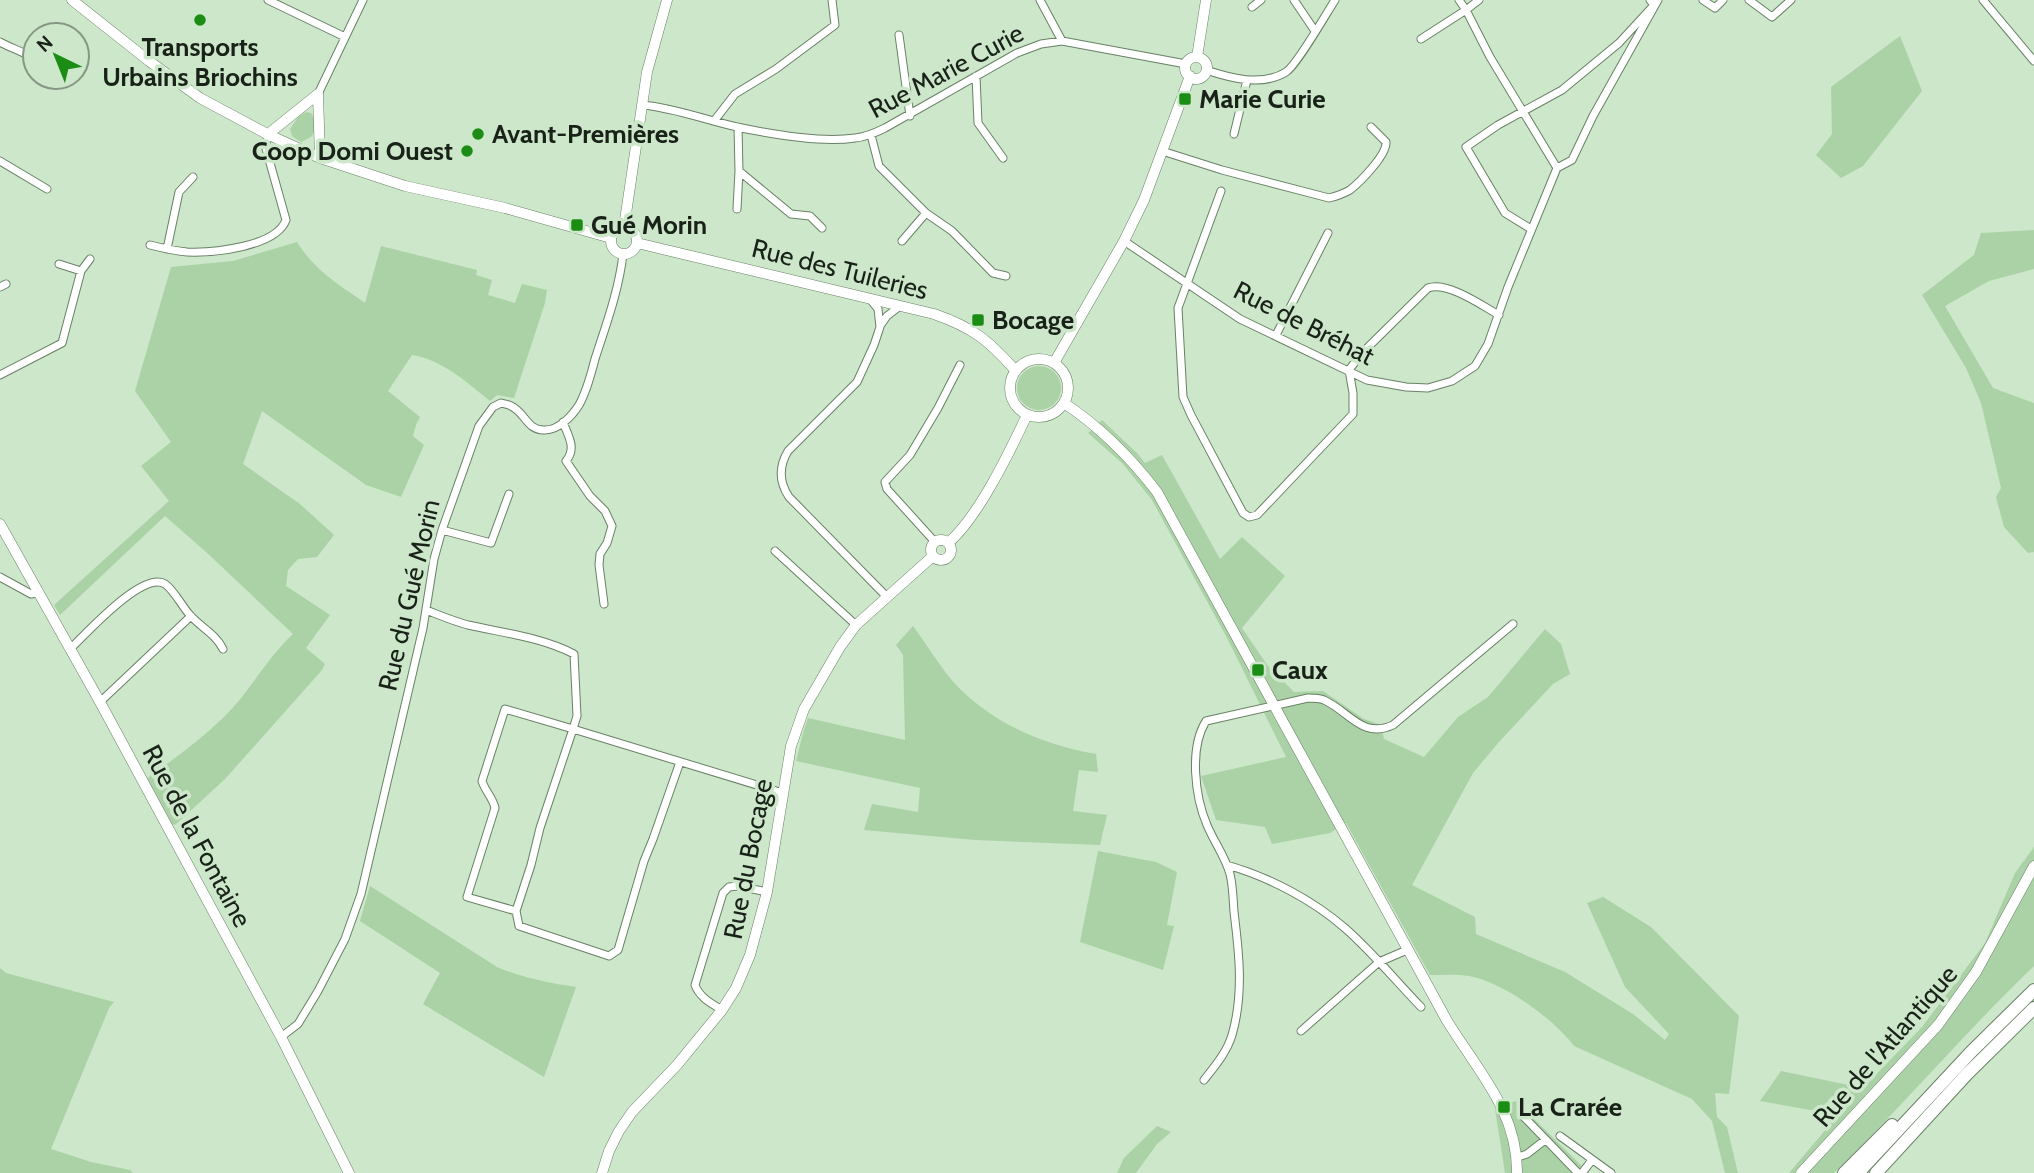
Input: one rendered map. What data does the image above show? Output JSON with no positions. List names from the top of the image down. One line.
{"streets":{"street":["Rue Marie Curie","Rue des Tuileries","Rue de Bréhat","Rue du Gué Morin","Rue de la Fontaine","Rue du Bocage","Rue de l'Atlantique"]},"crossings":[["Rue du Gué Morin","Rue de la Fontaine"]],"places":{"other":["Transports Urbains Briochins","Avant-Premières","Coop Domi Ouest"],"transit":["Marie Curie","Gué Morin","Bocage","Caux","La Crarée"]},"north":"top left"}
